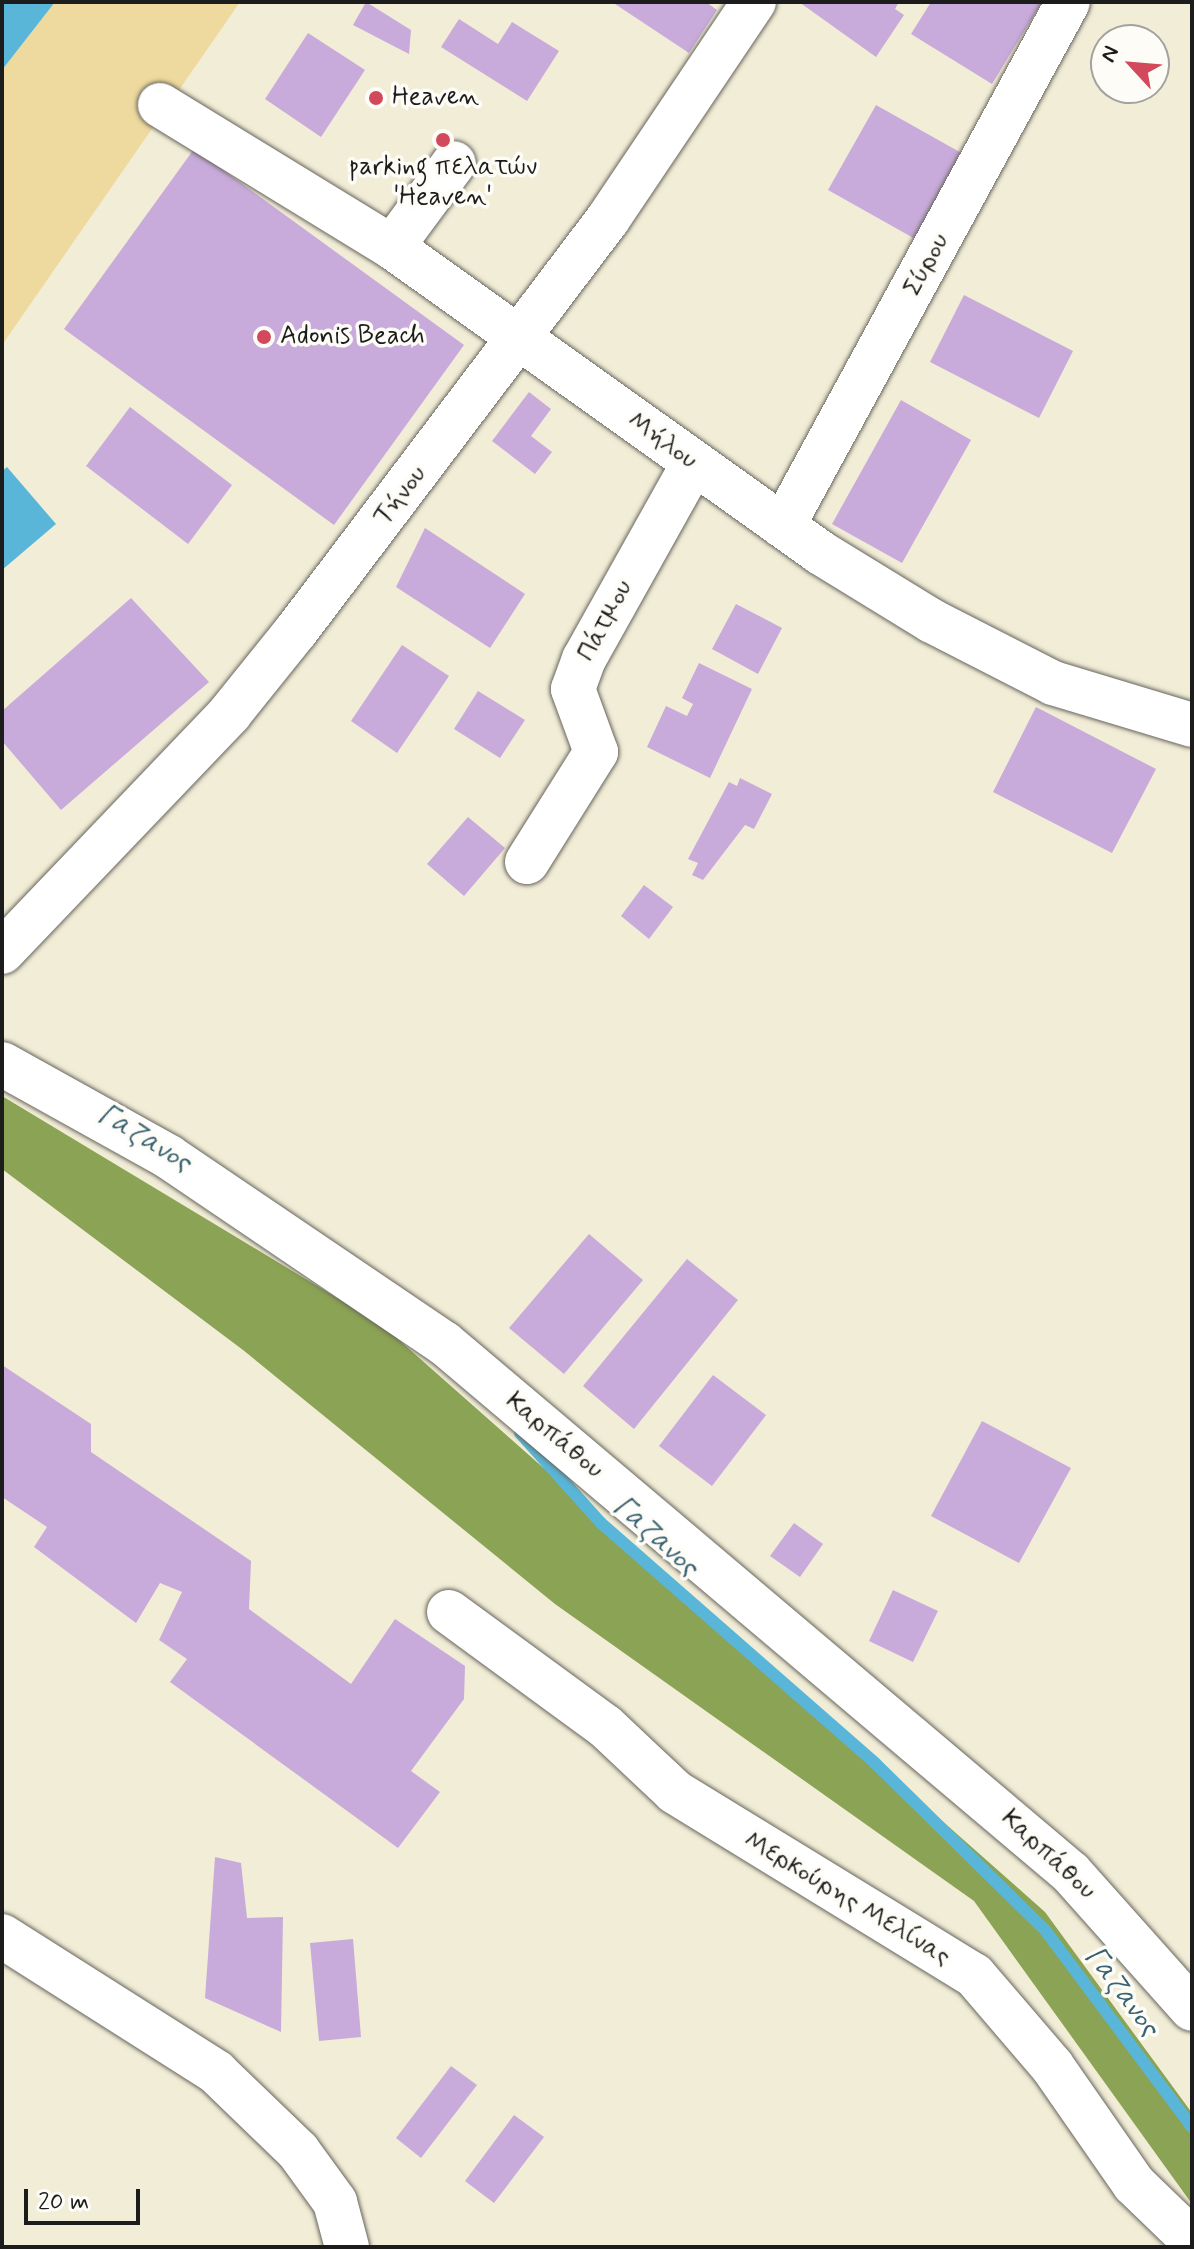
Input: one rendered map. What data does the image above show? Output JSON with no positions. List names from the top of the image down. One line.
{"streets":{"street":["Σύρου","Μήλου","Τήνου","Πάτμου","Καρπάθου","Μερκούρης Μελίνας"]},"crossings":[["Σύρου","Μήλου"],["Μήλου","Τήνου"],["Μήλου","Πάτμου"]],"water":["Γαζανος"],"places":["Heaven","parking πελατών 'Heaven'","Adonis Beach"],"scale_bar":"20 m","north":"top left"}
